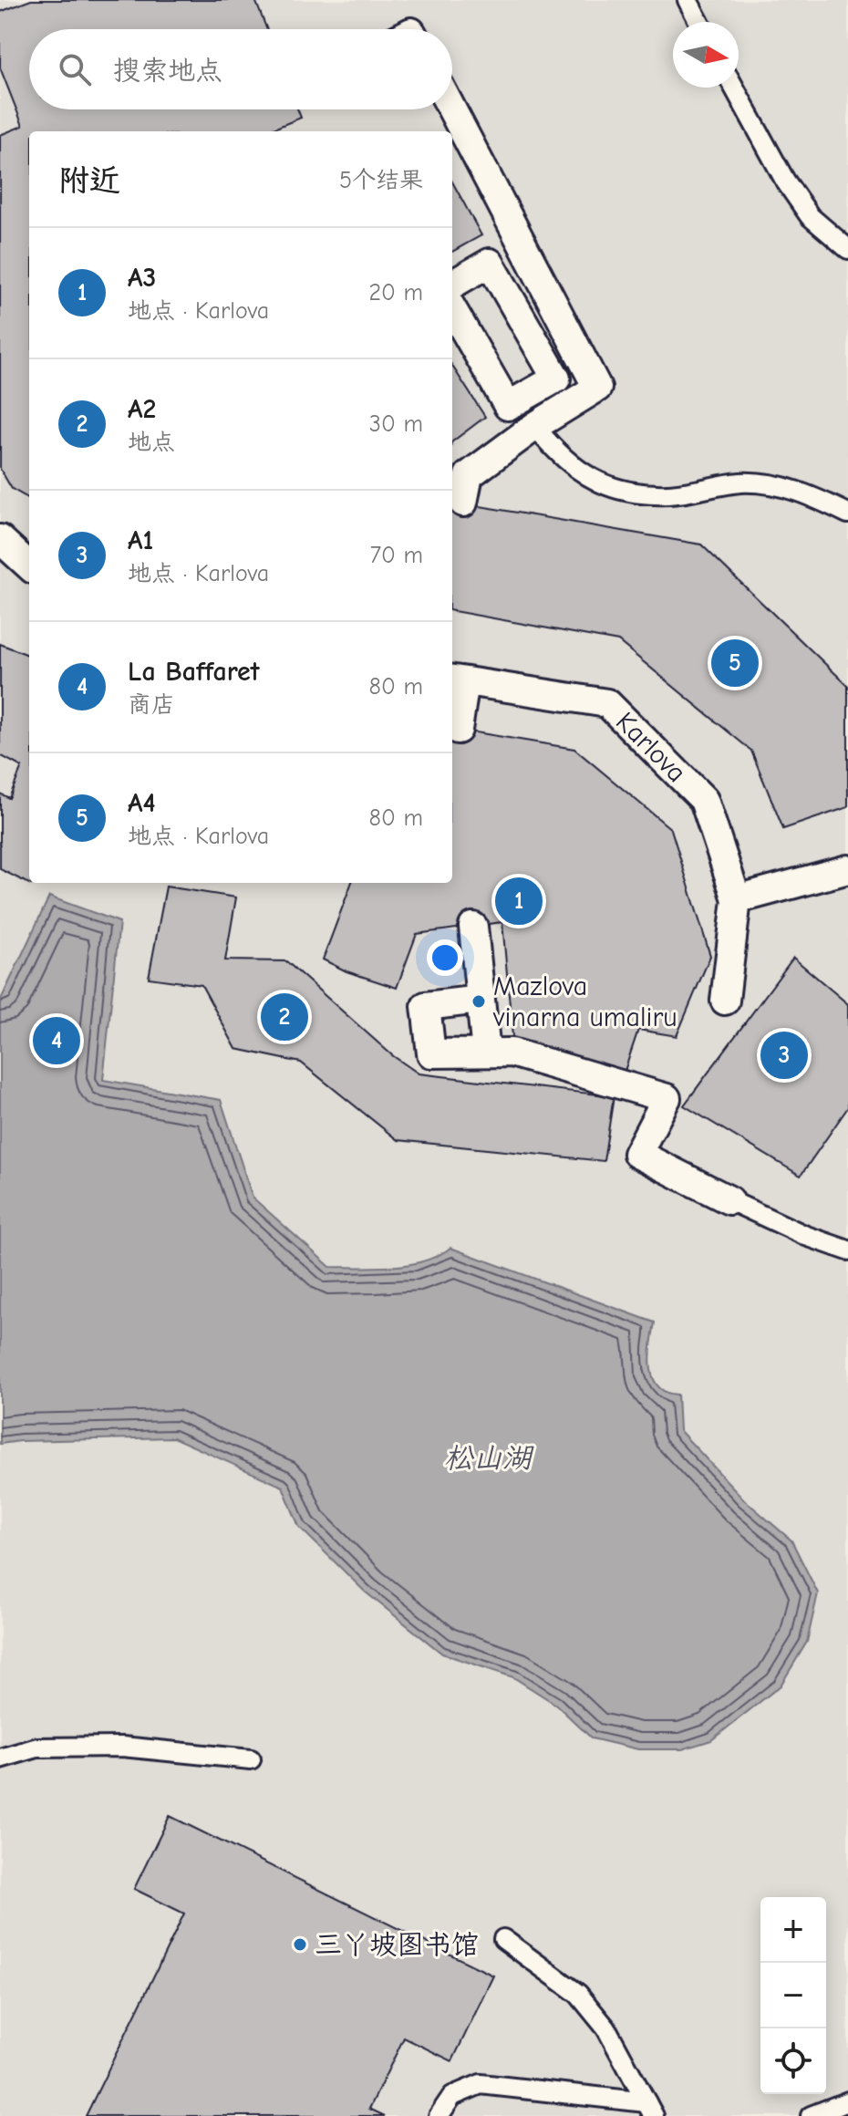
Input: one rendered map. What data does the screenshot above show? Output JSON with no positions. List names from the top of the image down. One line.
{"streets":{"street":["Karlova"]},"water":["松山湖"],"places":["Mazlova vinarna umaliru","三丫坡图书馆"],"north":"right","page":{"search":"搜索地点","heading":["附近","5个结果"],"list":[{"mark":"1","name":"A3","note":"地点 · Karlova","value":"20 m"},{"mark":"2","name":"A2","note":"地点","value":"30 m"},{"mark":"3","name":"A1","note":"地点 · Karlova","value":"70 m"},{"mark":"4","name":"La Baffaret","note":"商店","value":"80 m"},{"mark":"5","name":"A4","note":"地点 · Karlova","value":"80 m"}],"pins":["5","1","2","4","3"],"map_buttons":["+","−"]}}
